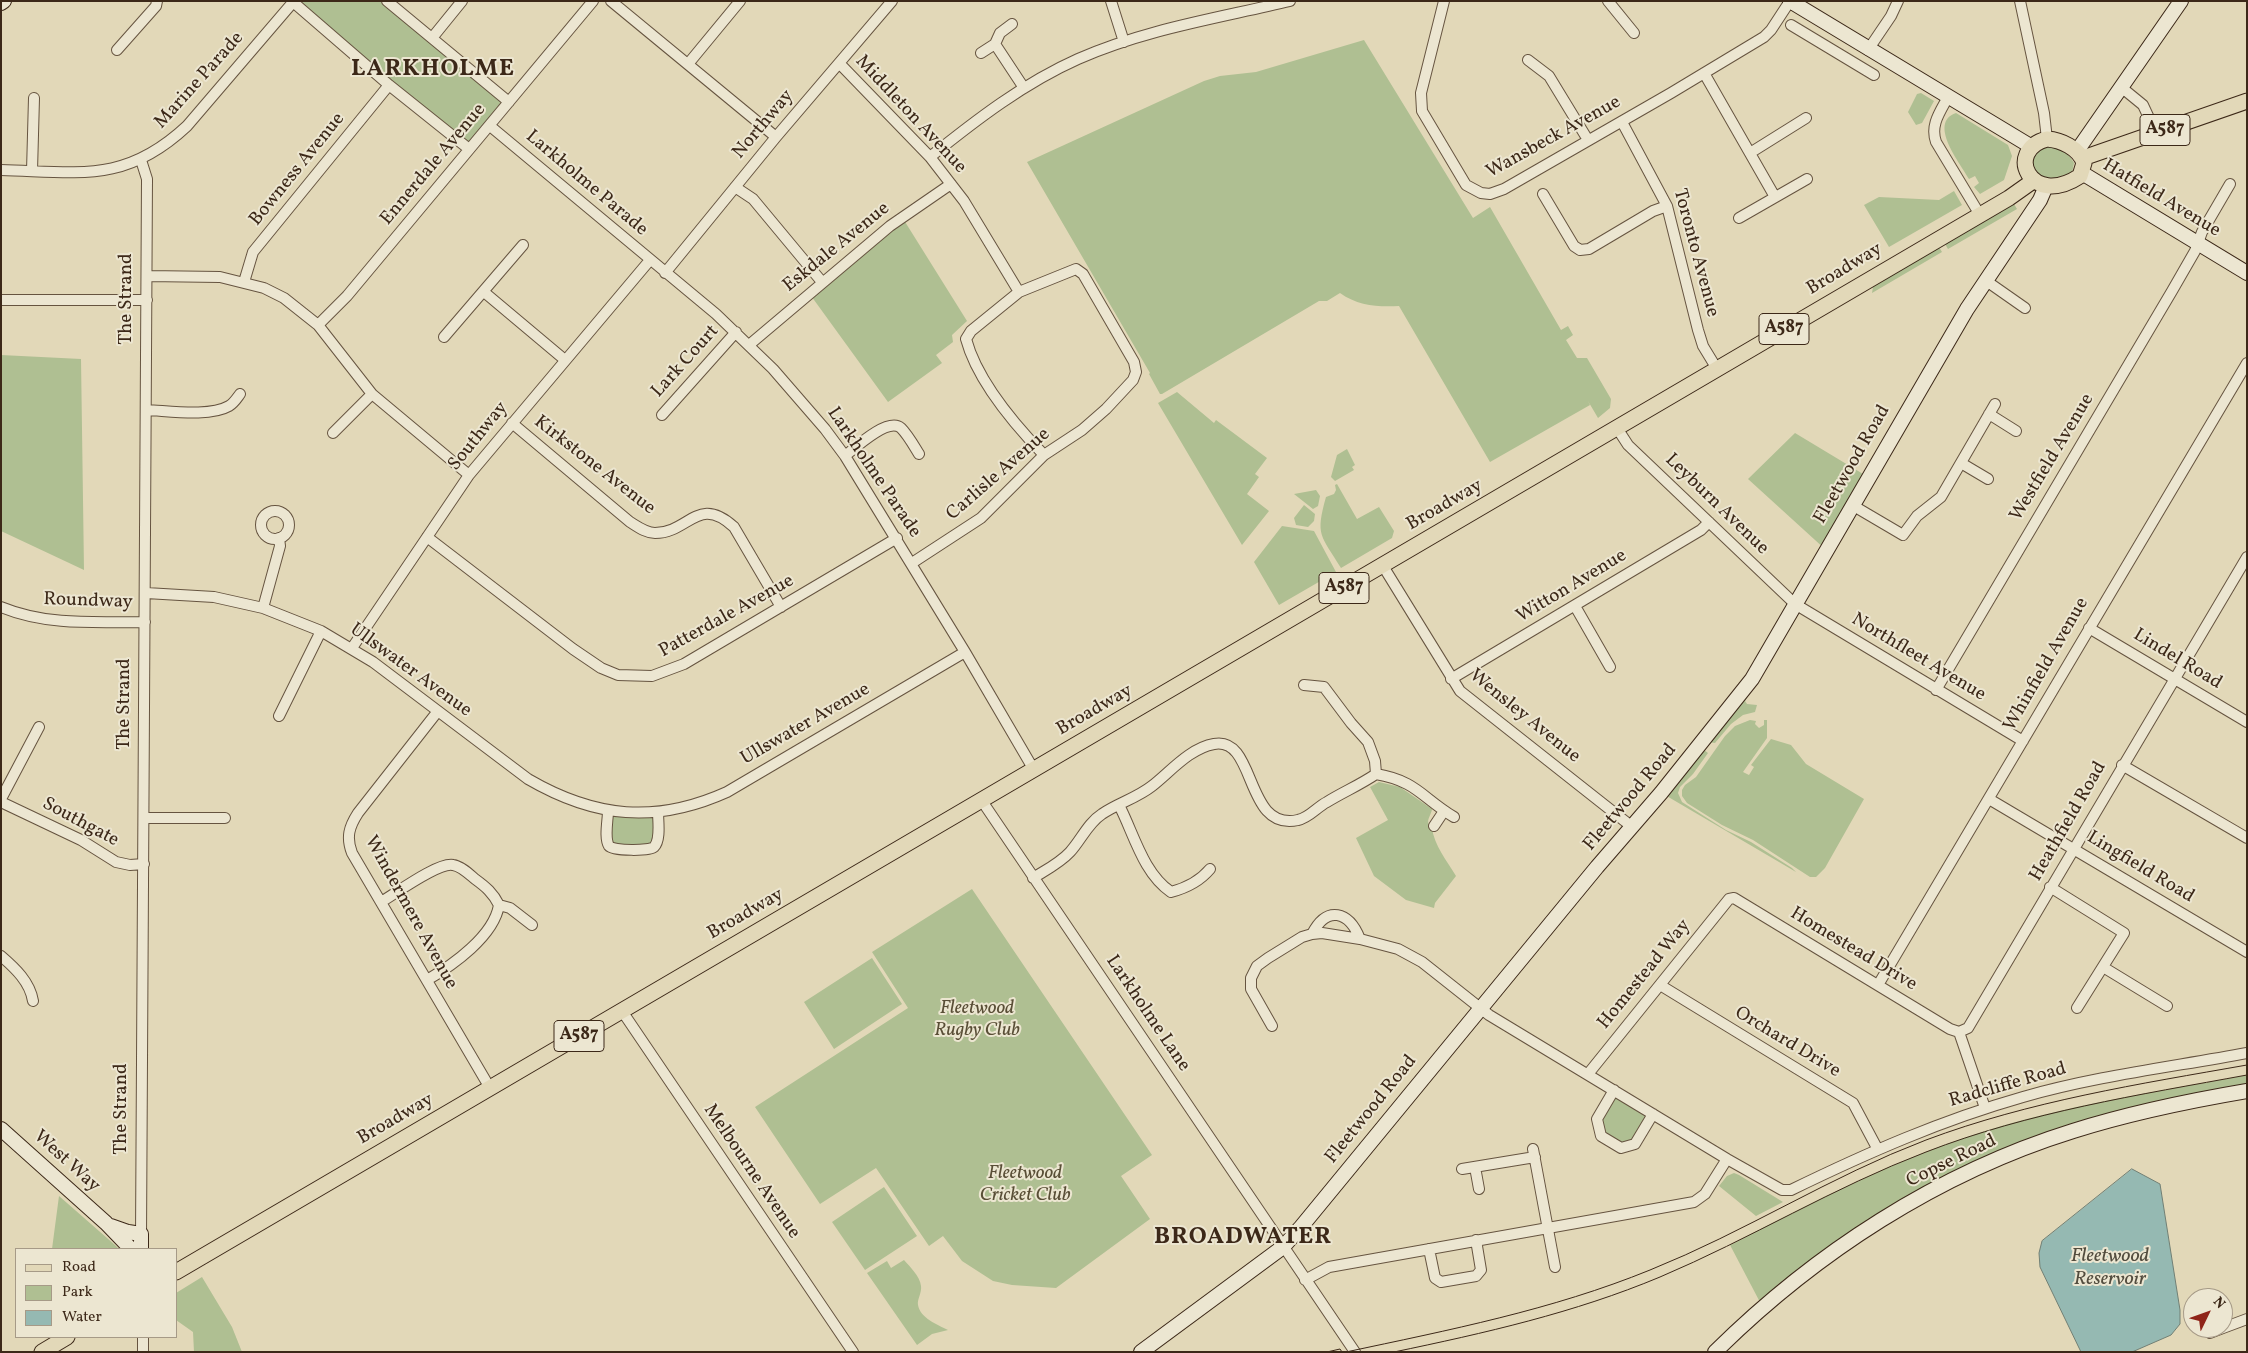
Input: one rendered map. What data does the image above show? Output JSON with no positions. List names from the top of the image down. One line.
{"streets":{"main road":["A587","Broadway"],"street":["Marine Parade","Middleton Avenue","Northway","Wansbeck Avenue","Ennerdale Avenue","Bowness Avenue","Larkholme Parade","Hatfield Avenue","Eskdale Avenue","Toronto Avenue","The Strand","Lark Court","Southway","Westfield Avenue","Fleetwood Road","Kirkstone Avenue","Carlisle Avenue","Leyburn Avenue","Witton Avenue","Roundway","Patterdale Avenue","Northfleet Avenue","Lindel Road","Whinfield Avenue","Ullswater Avenue","Wensley Avenue","Heathfield Road","Southgate","Lingfield Road","Windermere Avenue","Homestead Drive","Homestead Way","Larkholme Lane","Orchard Drive","Radcliffe Road","West Way","Copse Road","Melbourne Avenue"]},"crossings":[["Marine Parade","The Strand"],["Middleton Avenue","Northway"],["Middleton Avenue","Eskdale Avenue"],["Middleton Avenue","Carlisle Avenue"],["Northway","Larkholme Parade"],["A587","Hatfield Avenue"],["A587","Broadway"],["A587","Fleetwood Road"],["Wansbeck Avenue","Toronto Avenue"],["Ennerdale Avenue","Larkholme Parade"],["Larkholme Parade","Eskdale Avenue"],["Larkholme Parade","Broadway"],["Larkholme Parade","Lark Court"],["Larkholme Parade","Southway"],["Larkholme Parade","Carlisle Avenue"],["Larkholme Parade","Patterdale Avenue"],["Larkholme Parade","Ullswater Avenue"],["Hatfield Avenue","Broadway"],["Hatfield Avenue","Westfield Avenue"],["Hatfield Avenue","Fleetwood Road"],["Toronto Avenue","Broadway"],["Broadway","Fleetwood Road"],["Broadway","Leyburn Avenue"],["Broadway","Wensley Avenue"],["Broadway","Windermere Avenue"],["Broadway","Larkholme Lane"],["Broadway","Melbourne Avenue"],["The Strand","Roundway"],["The Strand","Ullswater Avenue"],["The Strand","Southgate"],["The Strand","West Way"],["Southway","Kirkstone Avenue"],["Southway","Patterdale Avenue"],["Southway","Ullswater Avenue"],["Westfield Avenue","Northfleet Avenue"],["Fleetwood Road","Leyburn Avenue"],["Fleetwood Road","Northfleet Avenue"],["Fleetwood Road","Wensley Avenue"],["Fleetwood Road","Larkholme Lane"],["Kirkstone Avenue","Patterdale Avenue"],["Leyburn Avenue","Witton Avenue"],["Leyburn Avenue","Northfleet Avenue"],["Witton Avenue","Wensley Avenue"],["Northfleet Avenue","Whinfield Avenue"],["Lindel Road","Whinfield Avenue"],["Lindel Road","Heathfield Road"],["Whinfield Avenue","Lingfield Road"],["Whinfield Avenue","Homestead Drive"],["Ullswater Avenue","Windermere Avenue"],["Heathfield Road","Lingfield Road"],["Heathfield Road","Homestead Drive"],["Homestead Drive","Homestead Way"],["Homestead Way","Orchard Drive"],["Orchard Drive","Radcliffe Road"]],"districts":["LARKHOLME","BROADWATER"],"water":["Fleetwood Reservoir"],"parks":["Fleetwood Rugby Club","Fleetwood Cricket Club"],"legend":["Road","Park","Water"],"north":"top right"}
